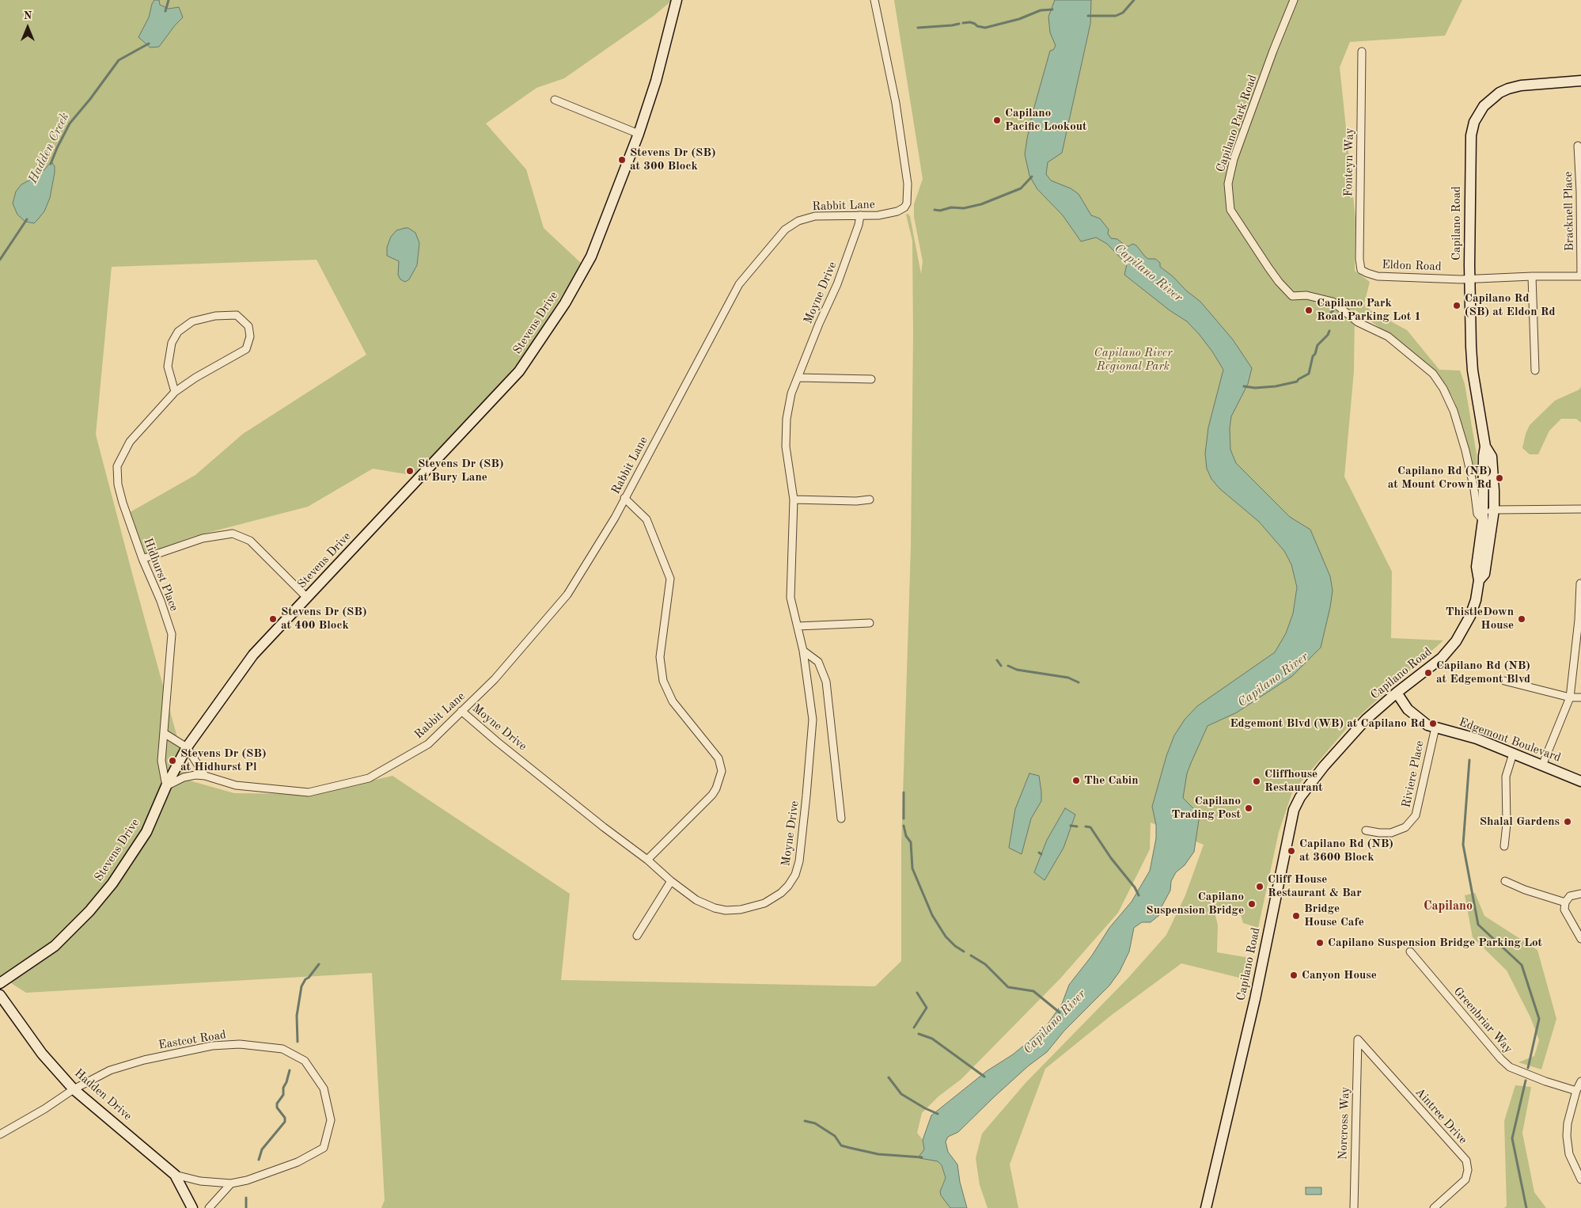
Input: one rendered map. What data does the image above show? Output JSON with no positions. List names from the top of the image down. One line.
{"streets":{"street":["Capilano Park Road","Fonteyn Way","Rabbit Lane","Bracknell Place","Capilano Road","Eldon Road","Moyne Drive","Stevens Drive","Hidhurst Place","Edgemont Boulevard","Riviere Place","Greenbriar Way","Eastcot Road","Hadden Drive","Aintree Drive","Norcross Way"]},"crossings":[["Capilano Park Road","Capilano Road"],["Fonteyn Way","Eldon Road"],["Rabbit Lane","Moyne Drive"],["Bracknell Place","Eldon Road"],["Capilano Road","Eldon Road"],["Capilano Road","Edgemont Boulevard"],["Stevens Drive","Hidhurst Place"],["Edgemont Boulevard","Riviere Place"],["Eastcot Road","Hadden Drive"],["Aintree Drive","Norcross Way"]],"districts":["Capilano"],"water":["Hadden Creek","Capilano River"],"parks":["Capilano River Regional Park"],"places":["Capilano Pacific Lookout","Stevens Dr (SB) at 300 Block","Capilano Rd (SB) at Eldon Rd","Capilano Park Road Parking Lot 1","Stevens Dr (SB) at Bury Lane","Capilano Rd (NB) at Mount Crown Rd","Stevens Dr (SB) at 400 Block","ThistleDown House","Capilano Rd (NB) at Edgemont Blvd","Edgemont Blvd (WB) at Capilano Rd","Stevens Dr (SB) at Hidhurst Pl","The Cabin","Cliffhouse Restaurant","Capilano Trading Post","Shalal Gardens","Capilano Rd (NB) at 3600 Block","Cliff House Restaurant & Bar","Capilano Suspension Bridge","Bridge House Cafe","Capilano Suspension Bridge Parking Lot","Canyon House"],"north":"top"}
